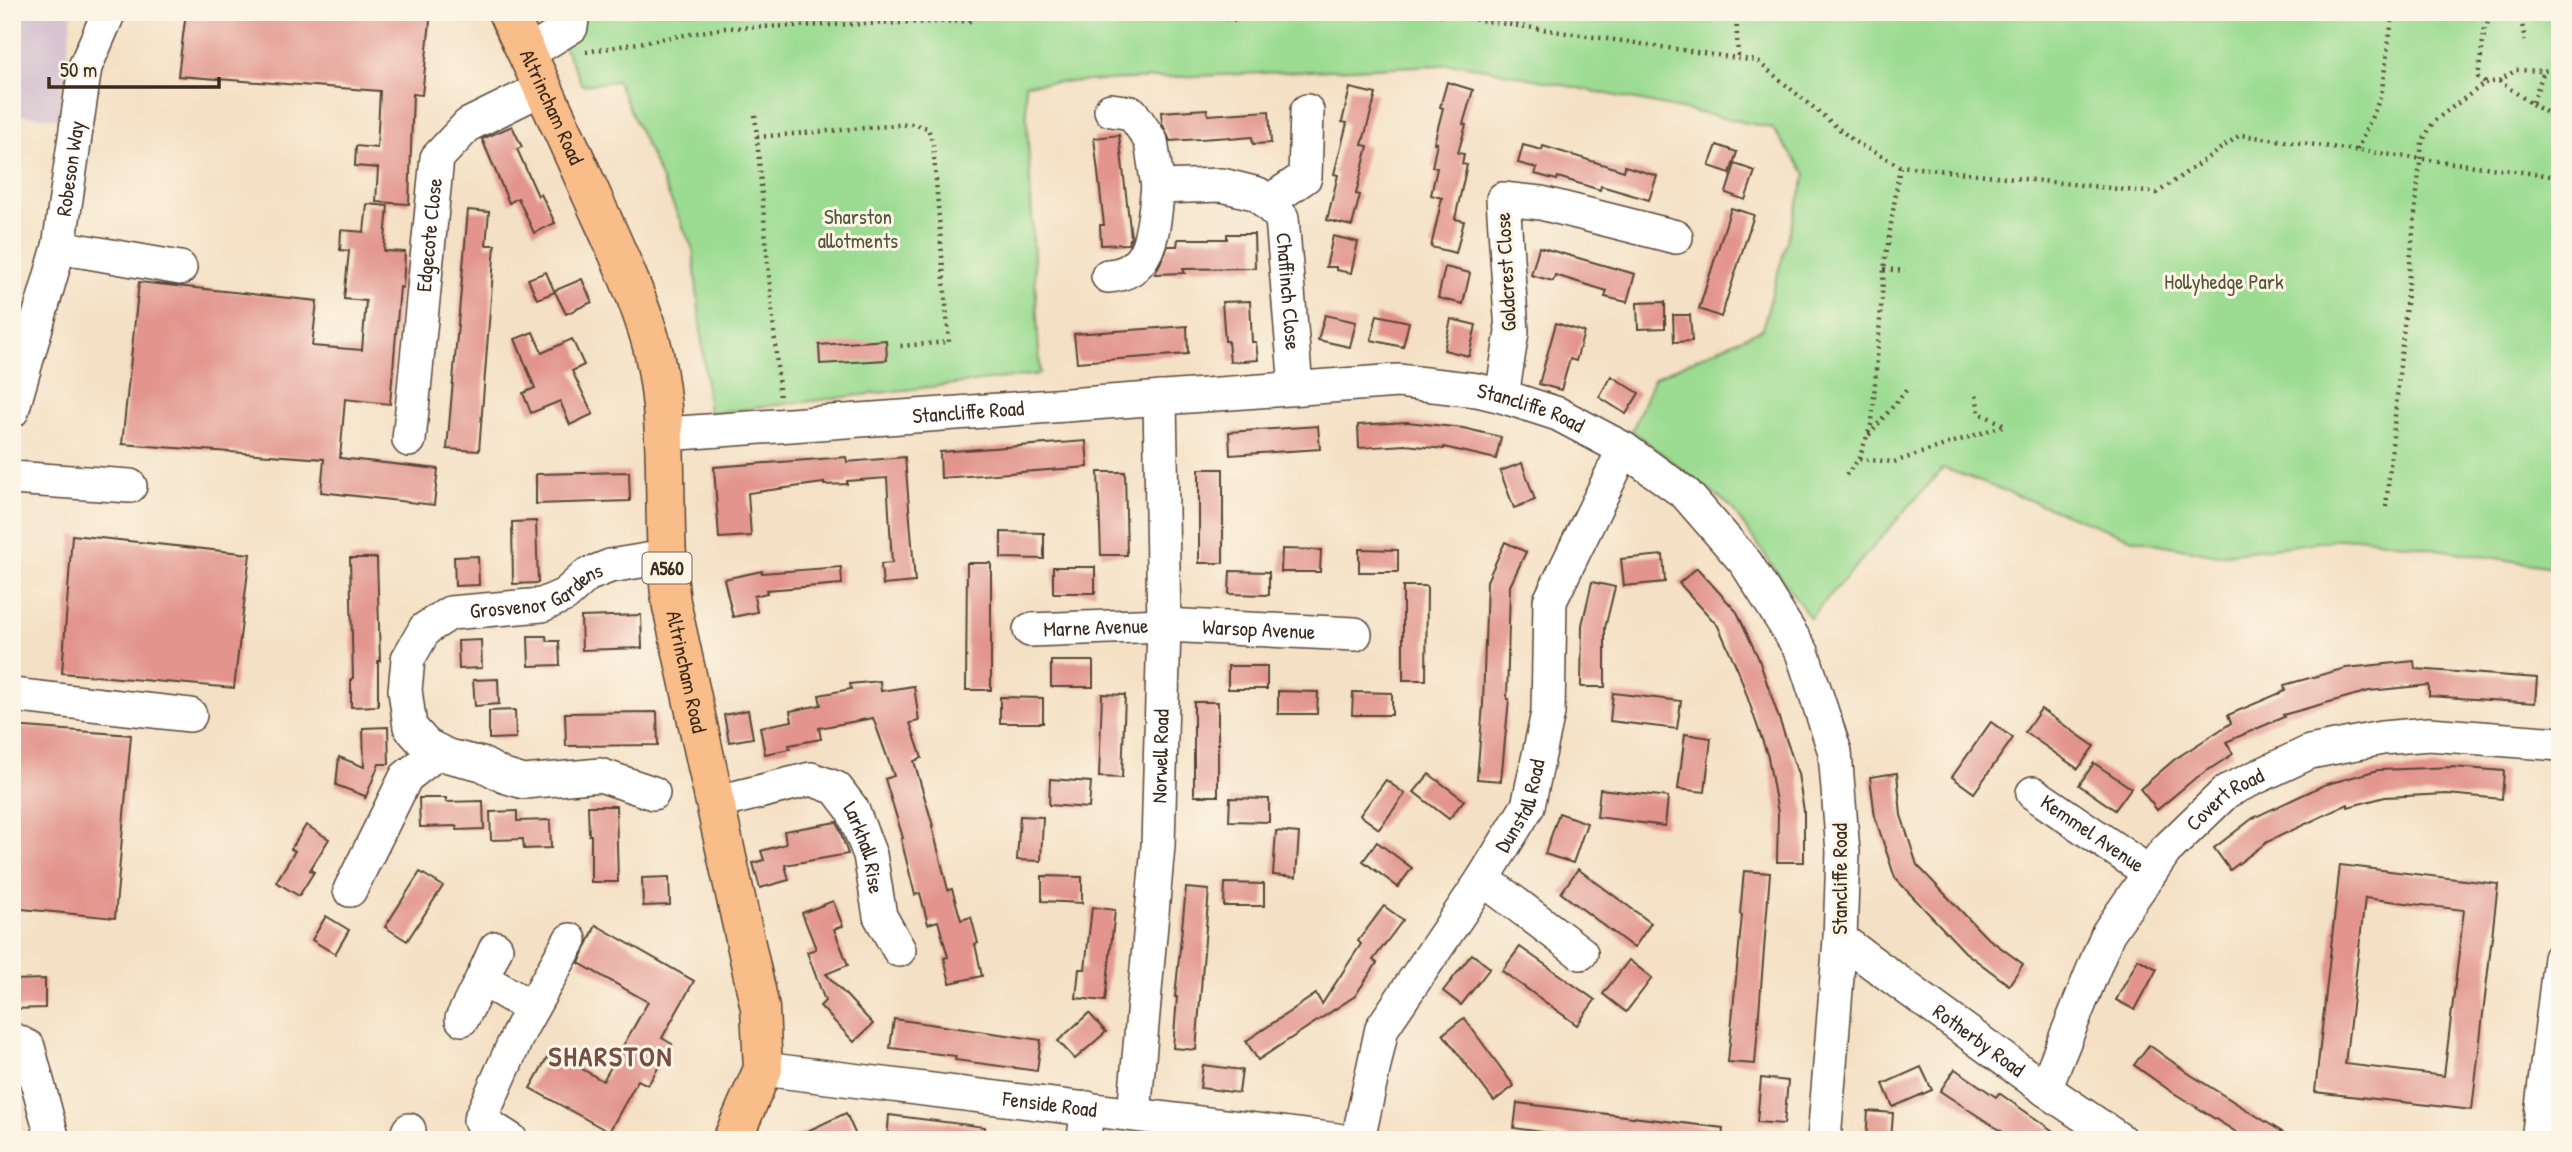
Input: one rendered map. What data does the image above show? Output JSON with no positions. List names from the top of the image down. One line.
{"streets":{"main road":["Altrincham Road","A560"],"street":["Robeson Way","Edgecote Close","Goldcrest Close","Chaffinch Close","Stancliffe Road","Grosvenor Gardens","Marne Avenue","Warsop Avenue","Norwell Road","Covert Road","Dunstall Road","Kemmel Avenue","Larkhall Rise","Rotherby Road","Fenside Road"]},"crossings":[["Altrincham Road","Edgecote Close"],["Altrincham Road","Stancliffe Road"],["Altrincham Road","Grosvenor Gardens"],["Altrincham Road","Larkhall Rise"],["Altrincham Road","Fenside Road"],["Goldcrest Close","Stancliffe Road"],["Chaffinch Close","Stancliffe Road"],["Stancliffe Road","Norwell Road"],["Stancliffe Road","Dunstall Road"],["Stancliffe Road","Rotherby Road"],["Marne Avenue","Warsop Avenue"],["Marne Avenue","Norwell Road"],["Warsop Avenue","Norwell Road"],["Norwell Road","Fenside Road"],["Covert Road","Kemmel Avenue"],["Covert Road","Rotherby Road"]],"districts":["SHARSTON"],"parks":["Sharston allotments","Hollyhedge Park"],"scale_bar":"50 m"}
